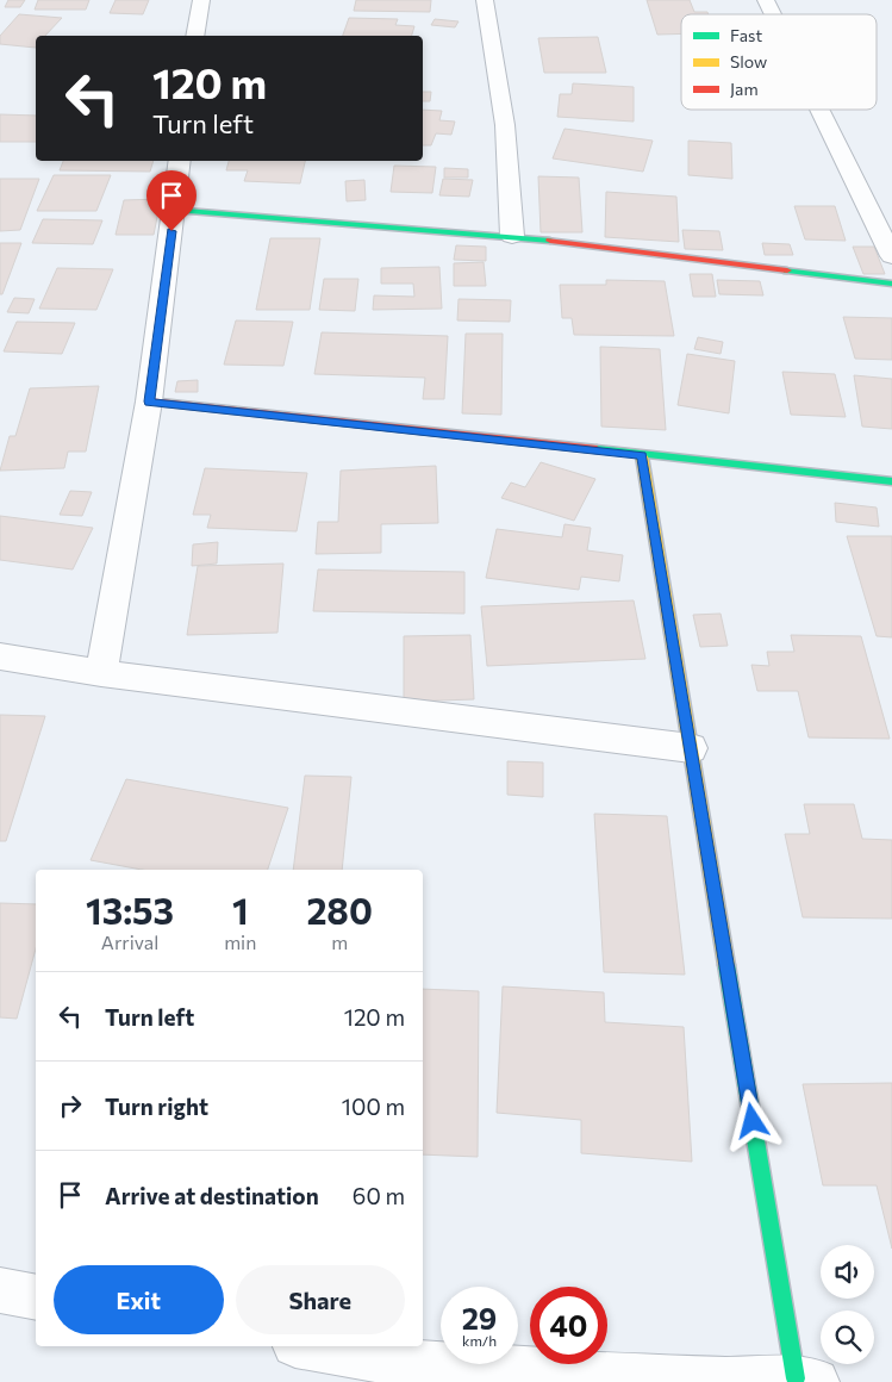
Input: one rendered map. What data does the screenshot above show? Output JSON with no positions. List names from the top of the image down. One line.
{"legend":["Fast","Slow","Jam"],"page":{"turn":["120 m","Turn left"],"eta":["13:53","Arrival","1","min","280","m"],"list":[{"name":"Turn left","value":"120 m"},{"name":"Turn right","value":"100 m"},{"name":"Arrive at destination","value":"60 m"}],"buttons":["Exit","Share"],"speed":"29 km/h","limit":"40"}}
